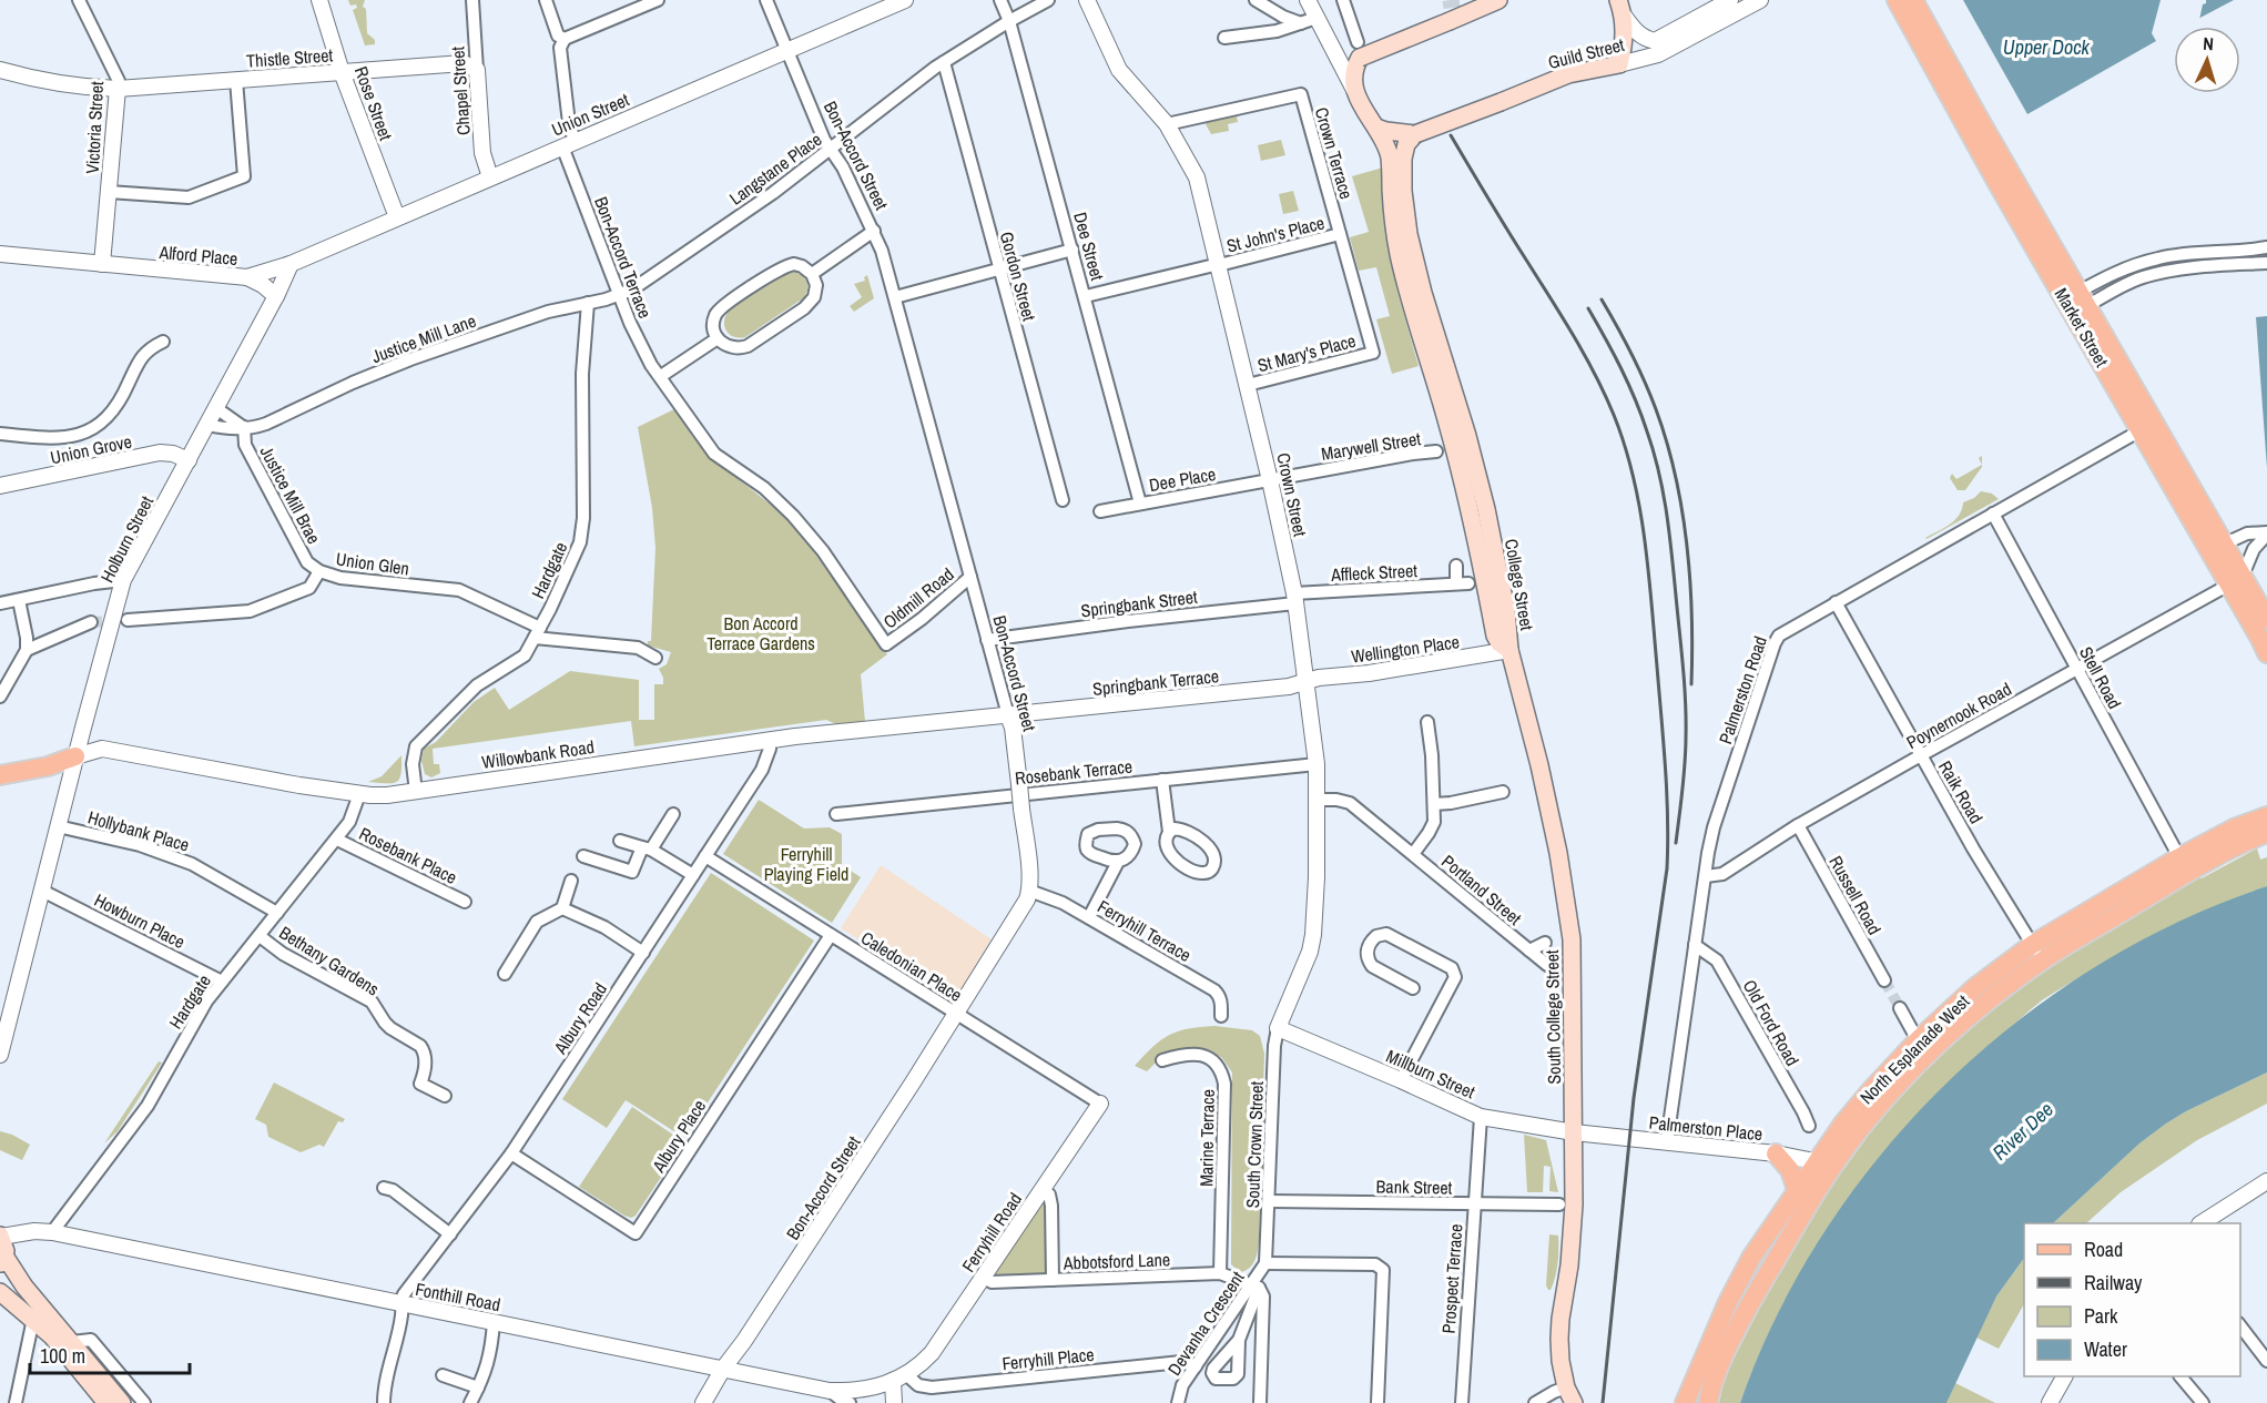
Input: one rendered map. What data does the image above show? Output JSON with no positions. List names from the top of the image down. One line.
{"streets":{"main road":["Guild Street","Market Street","College Street","South College Street","North Esplanade West"],"street":["Thistle Street","Chapel Street","Rose Street","Union Street","Victoria Street","Crown Terrace","Bon-Accord Street","Langstane Place","St John's Place","Dee Street","Alford Place","Bon-Accord Terrace","Gordon Street","Justice Mill Lane","St Mary's Place","Marywell Street","Union Grove","Dee Place","Justice Mill Brae","Crown Street","Holburn Street","Union Glen","Hardgate","Affleck Street","Oldmill Road","Springbank Street","Wellington Place","Stell Road","Springbank Terrace","Palmerston Road","Poynernook Road","Willowbank Road","Rosebank Terrace","Raik Road","Hollybank Place","Rosebank Place","Portland Street","Russell Road","Howburn Place","Ferryhill Terrace","Bethany Gardens","Caledonian Place","Albury Road","Old Ford Road","Millburn Street","Palmerston Place","Albury Place","Marine Terrace","South Crown Street","Bank Street","Ferryhill Road","Abbotsford Lane","Prospect Terrace","Fonthill Road","Devanha Crescent","Ferryhill Place"]},"crossings":[["Guild Street","College Street"],["Thistle Street","Chapel Street"],["Thistle Street","Rose Street"],["Thistle Street","Victoria Street"],["Chapel Street","Union Street"],["Rose Street","Union Street"],["Union Street","Bon-Accord Street"],["Union Street","Alford Place"],["Union Street","Bon-Accord Terrace"],["Union Street","Holburn Street"],["Victoria Street","Alford Place"],["Crown Terrace","St John's Place"],["Crown Terrace","St Mary's Place"],["Crown Terrace","Crown Street"],["Bon-Accord Street","Langstane Place"],["Bon-Accord Street","Oldmill Road"],["Bon-Accord Street","Springbank Street"],["Bon-Accord Street","Springbank Terrace"],["Bon-Accord Street","Willowbank Road"],["Bon-Accord Street","Ferryhill Terrace"],["Bon-Accord Street","Caledonian Place"],["Bon-Accord Street","Fonthill Road"],["Langstane Place","Dee Street"],["Langstane Place","Bon-Accord Terrace"],["Langstane Place","Gordon Street"],["Langstane Place","Justice Mill Lane"],["St John's Place","Dee Street"],["St John's Place","Crown Street"],["Dee Street","Dee Place"],["Alford Place","Holburn Street"],["Bon-Accord Terrace","Justice Mill Lane"],["Bon-Accord Terrace","Oldmill Road"],["Market Street","Palmerston Road"],["Market Street","Poynernook Road"],["Justice Mill Lane","Justice Mill Brae"],["Justice Mill Lane","Holburn Street"],["Justice Mill Lane","Hardgate"],["St Mary's Place","Crown Street"],["Marywell Street","Dee Place"],["Marywell Street","Crown Street"],["Union Grove","Holburn Street"],["Dee Place","Crown Street"],["Justice Mill Brae","Union Glen"],["Crown Street","Affleck Street"],["Crown Street","Springbank Street"],["Crown Street","Wellington Place"],["Crown Street","Springbank Terrace"],["Crown Street","Rosebank Terrace"],["Crown Street","Portland Street"],["Crown Street","Millburn Street"],["Crown Street","South Crown Street"],["Holburn Street","Willowbank Road"],["Holburn Street","Hollybank Place"],["Holburn Street","Howburn Place"],["Union Glen","Hardgate"],["Hardgate","Willowbank Road"],["Hardgate","Hollybank Place"],["Hardgate","Rosebank Place"],["Hardgate","Howburn Place"],["Hardgate","Bethany Gardens"],["Hardgate","Fonthill Road"],["Affleck Street","Springbank Street"],["College Street","Wellington Place"],["College Street","South College Street"],["Wellington Place","Springbank Terrace"],["Wellington Place","South College Street"],["Stell Road","Palmerston Road"],["Stell Road","Poynernook Road"],["Stell Road","North Esplanade West"],["Springbank Terrace","Willowbank Road"],["Palmerston Road","Poynernook Road"],["Palmerston Road","Raik Road"],["Palmerston Road","Old Ford Road"],["Palmerston Road","Palmerston Place"],["Poynernook Road","Raik Road"],["Poynernook Road","Russell Road"],["Willowbank Road","Albury Road"],["Raik Road","North Esplanade West"],["Caledonian Place","Albury Road"],["Caledonian Place","Albury Place"],["Caledonian Place","Ferryhill Road"],["South College Street","Millburn Street"],["South College Street","Palmerston Place"],["Albury Road","Albury Place"],["Albury Road","Fonthill Road"],["North Esplanade West","Palmerston Place"],["Millburn Street","Palmerston Place"],["Millburn Street","South Crown Street"],["Millburn Street","Prospect Terrace"],["Marine Terrace","Abbotsford Lane"],["South Crown Street","Bank Street"],["South Crown Street","Devanha Crescent"],["Bank Street","Prospect Terrace"],["Ferryhill Road","Abbotsford Lane"],["Ferryhill Road","Fonthill Road"],["Ferryhill Road","Ferryhill Place"],["Abbotsford Lane","Devanha Crescent"],["Fonthill Road","Ferryhill Place"],["Devanha Crescent","Ferryhill Place"]],"water":["Upper Dock","River Dee"],"parks":["Bon Accord Terrace Gardens","Ferryhill Playing Field"],"legend":["Road","Railway","Park","Water"],"scale_bar":"100 m","north":"top"}
